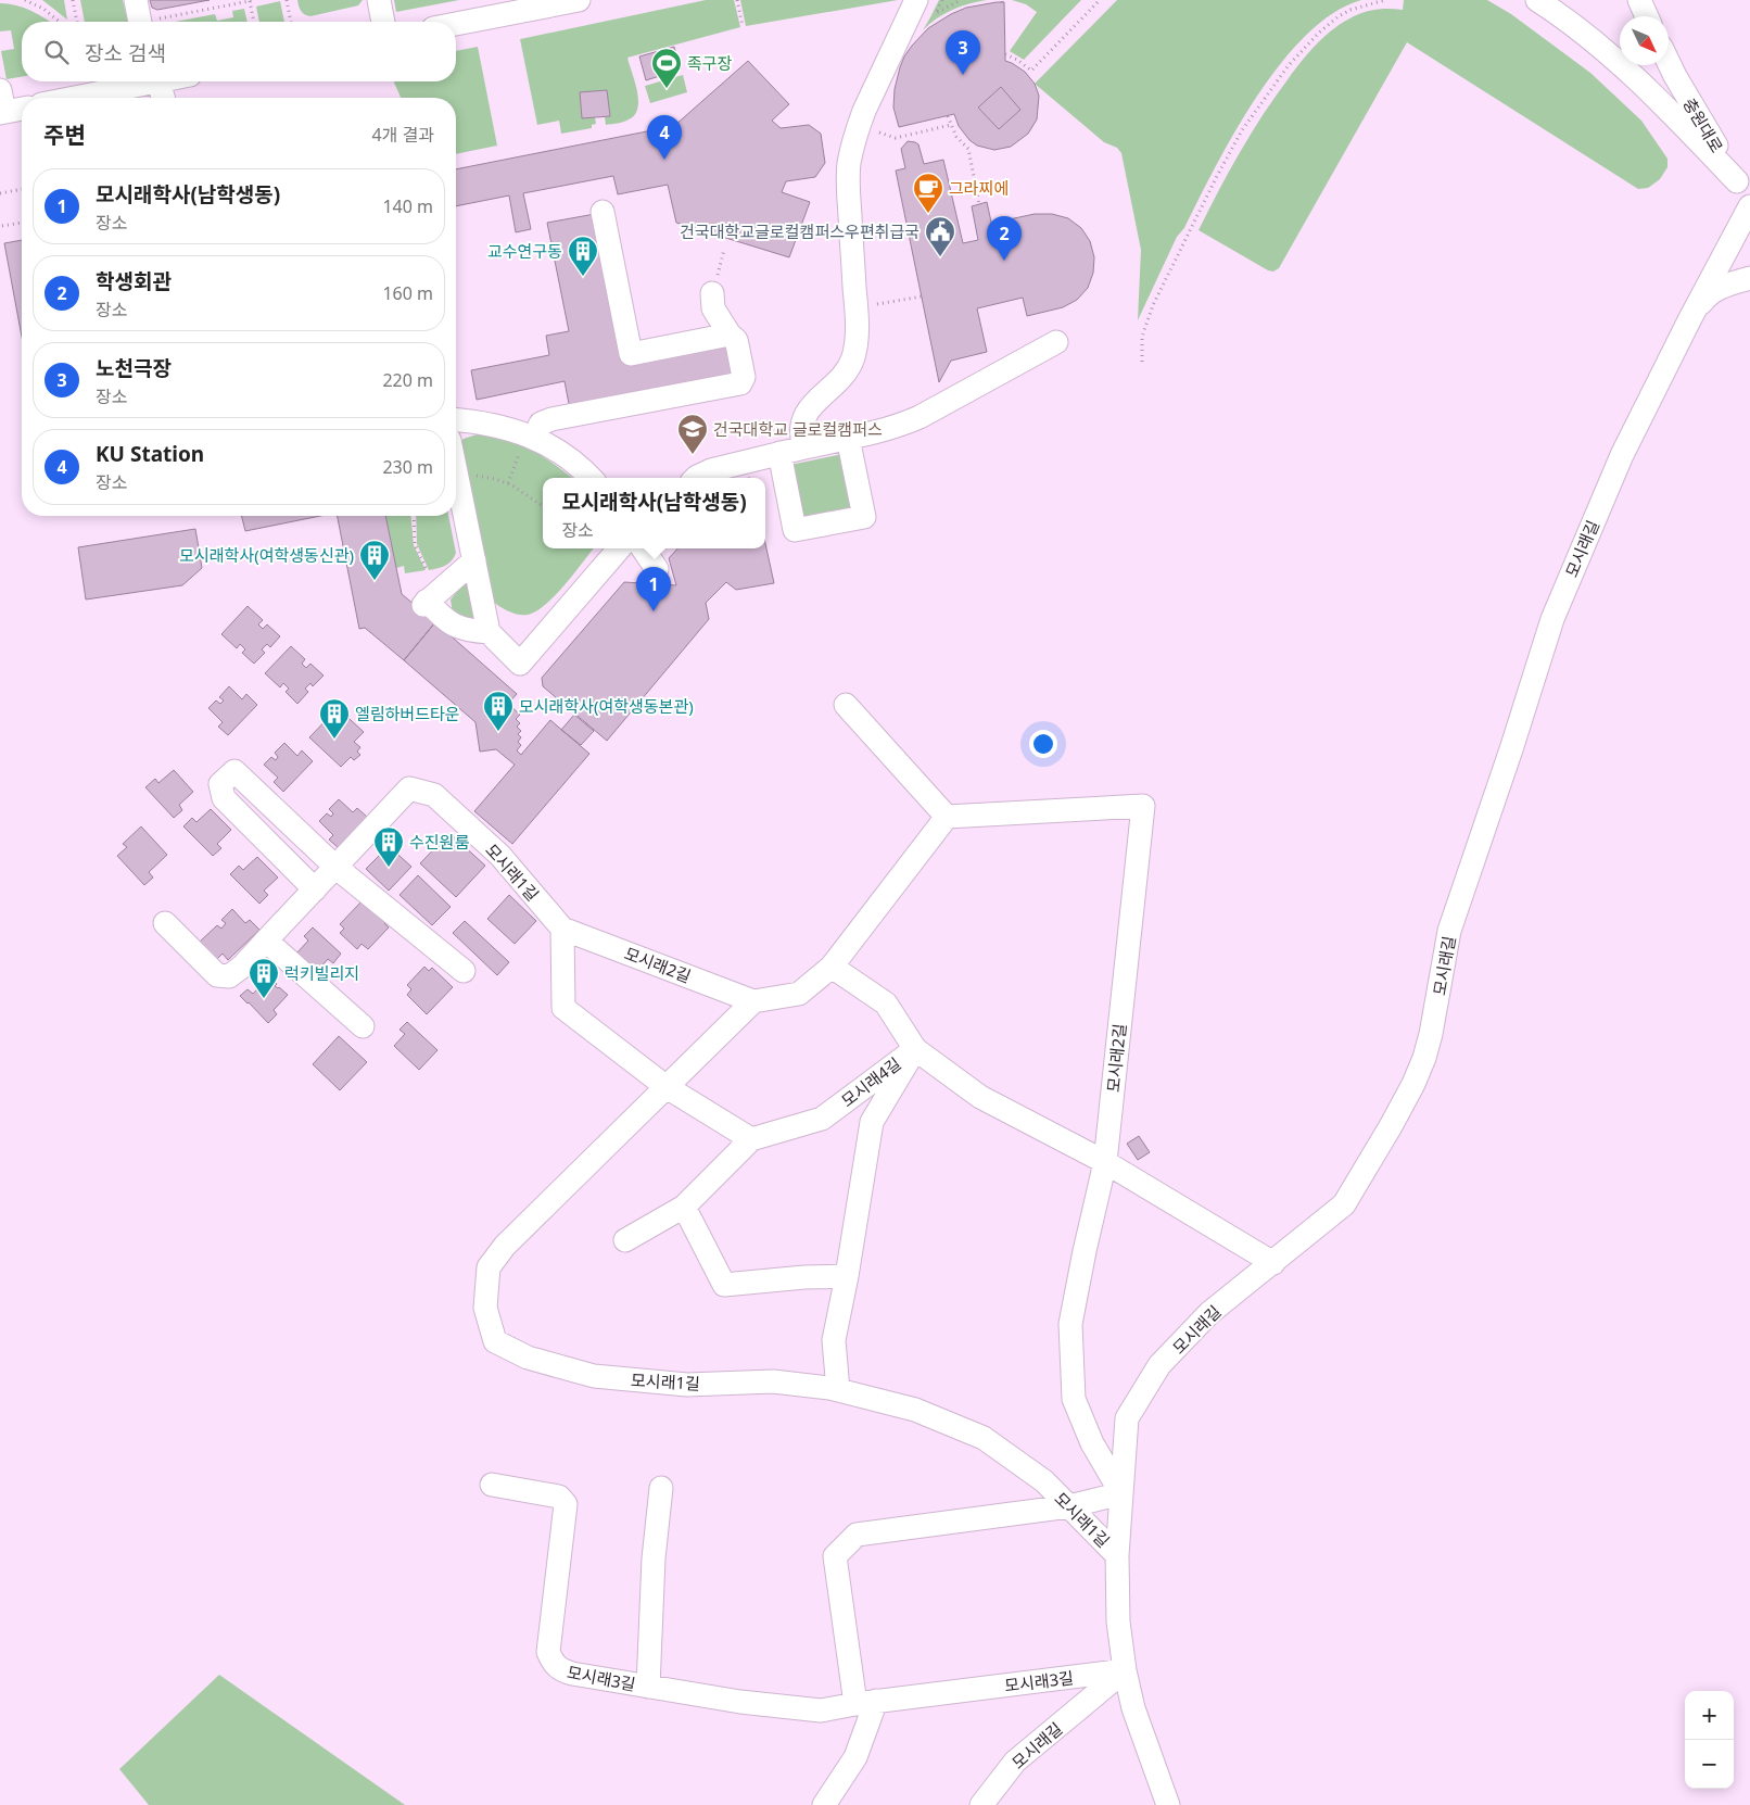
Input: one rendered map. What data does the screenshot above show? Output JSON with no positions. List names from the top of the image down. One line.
{"streets":{"street":["충원대로","모시래길","모시래1길","모시래2길","모시래4길","모시래3길"]},"crossings":[["모시래길","모시래1길"],["모시래길","모시래2길"],["모시래길","모시래3길"],["모시래1길","모시래2길"],["모시래1길","모시래4길"]],"places":{"sports":["족구장"],"cafe":["그라찌에"],"public building":["건국대학교글로컬캠퍼스우편취급국"],"building":["교수연구동","모시래학사(여학생동신관)","모시래학사(여학생동본관)","엘림하버드타운","수진원룸","럭키빌리지"],"school or university":["건국대학교 글로컬캠퍼스"]},"north":"bottom right","page":{"search":"장소 검색","pins":["3","4","2","1"],"heading":["주변","4개 결과"],"list":[{"mark":"1","name":"모시래학사(남학생동)","note":"장소","value":"140 m"},{"mark":"2","name":"학생회관","note":"장소","value":"160 m"},{"mark":"3","name":"노천극장","note":"장소","value":"220 m"},{"mark":"4","name":"KU Station","note":"장소","value":"230 m"}],"popup":["모시래학사(남학생동)","장소"],"map_buttons":["+","−"]}}
